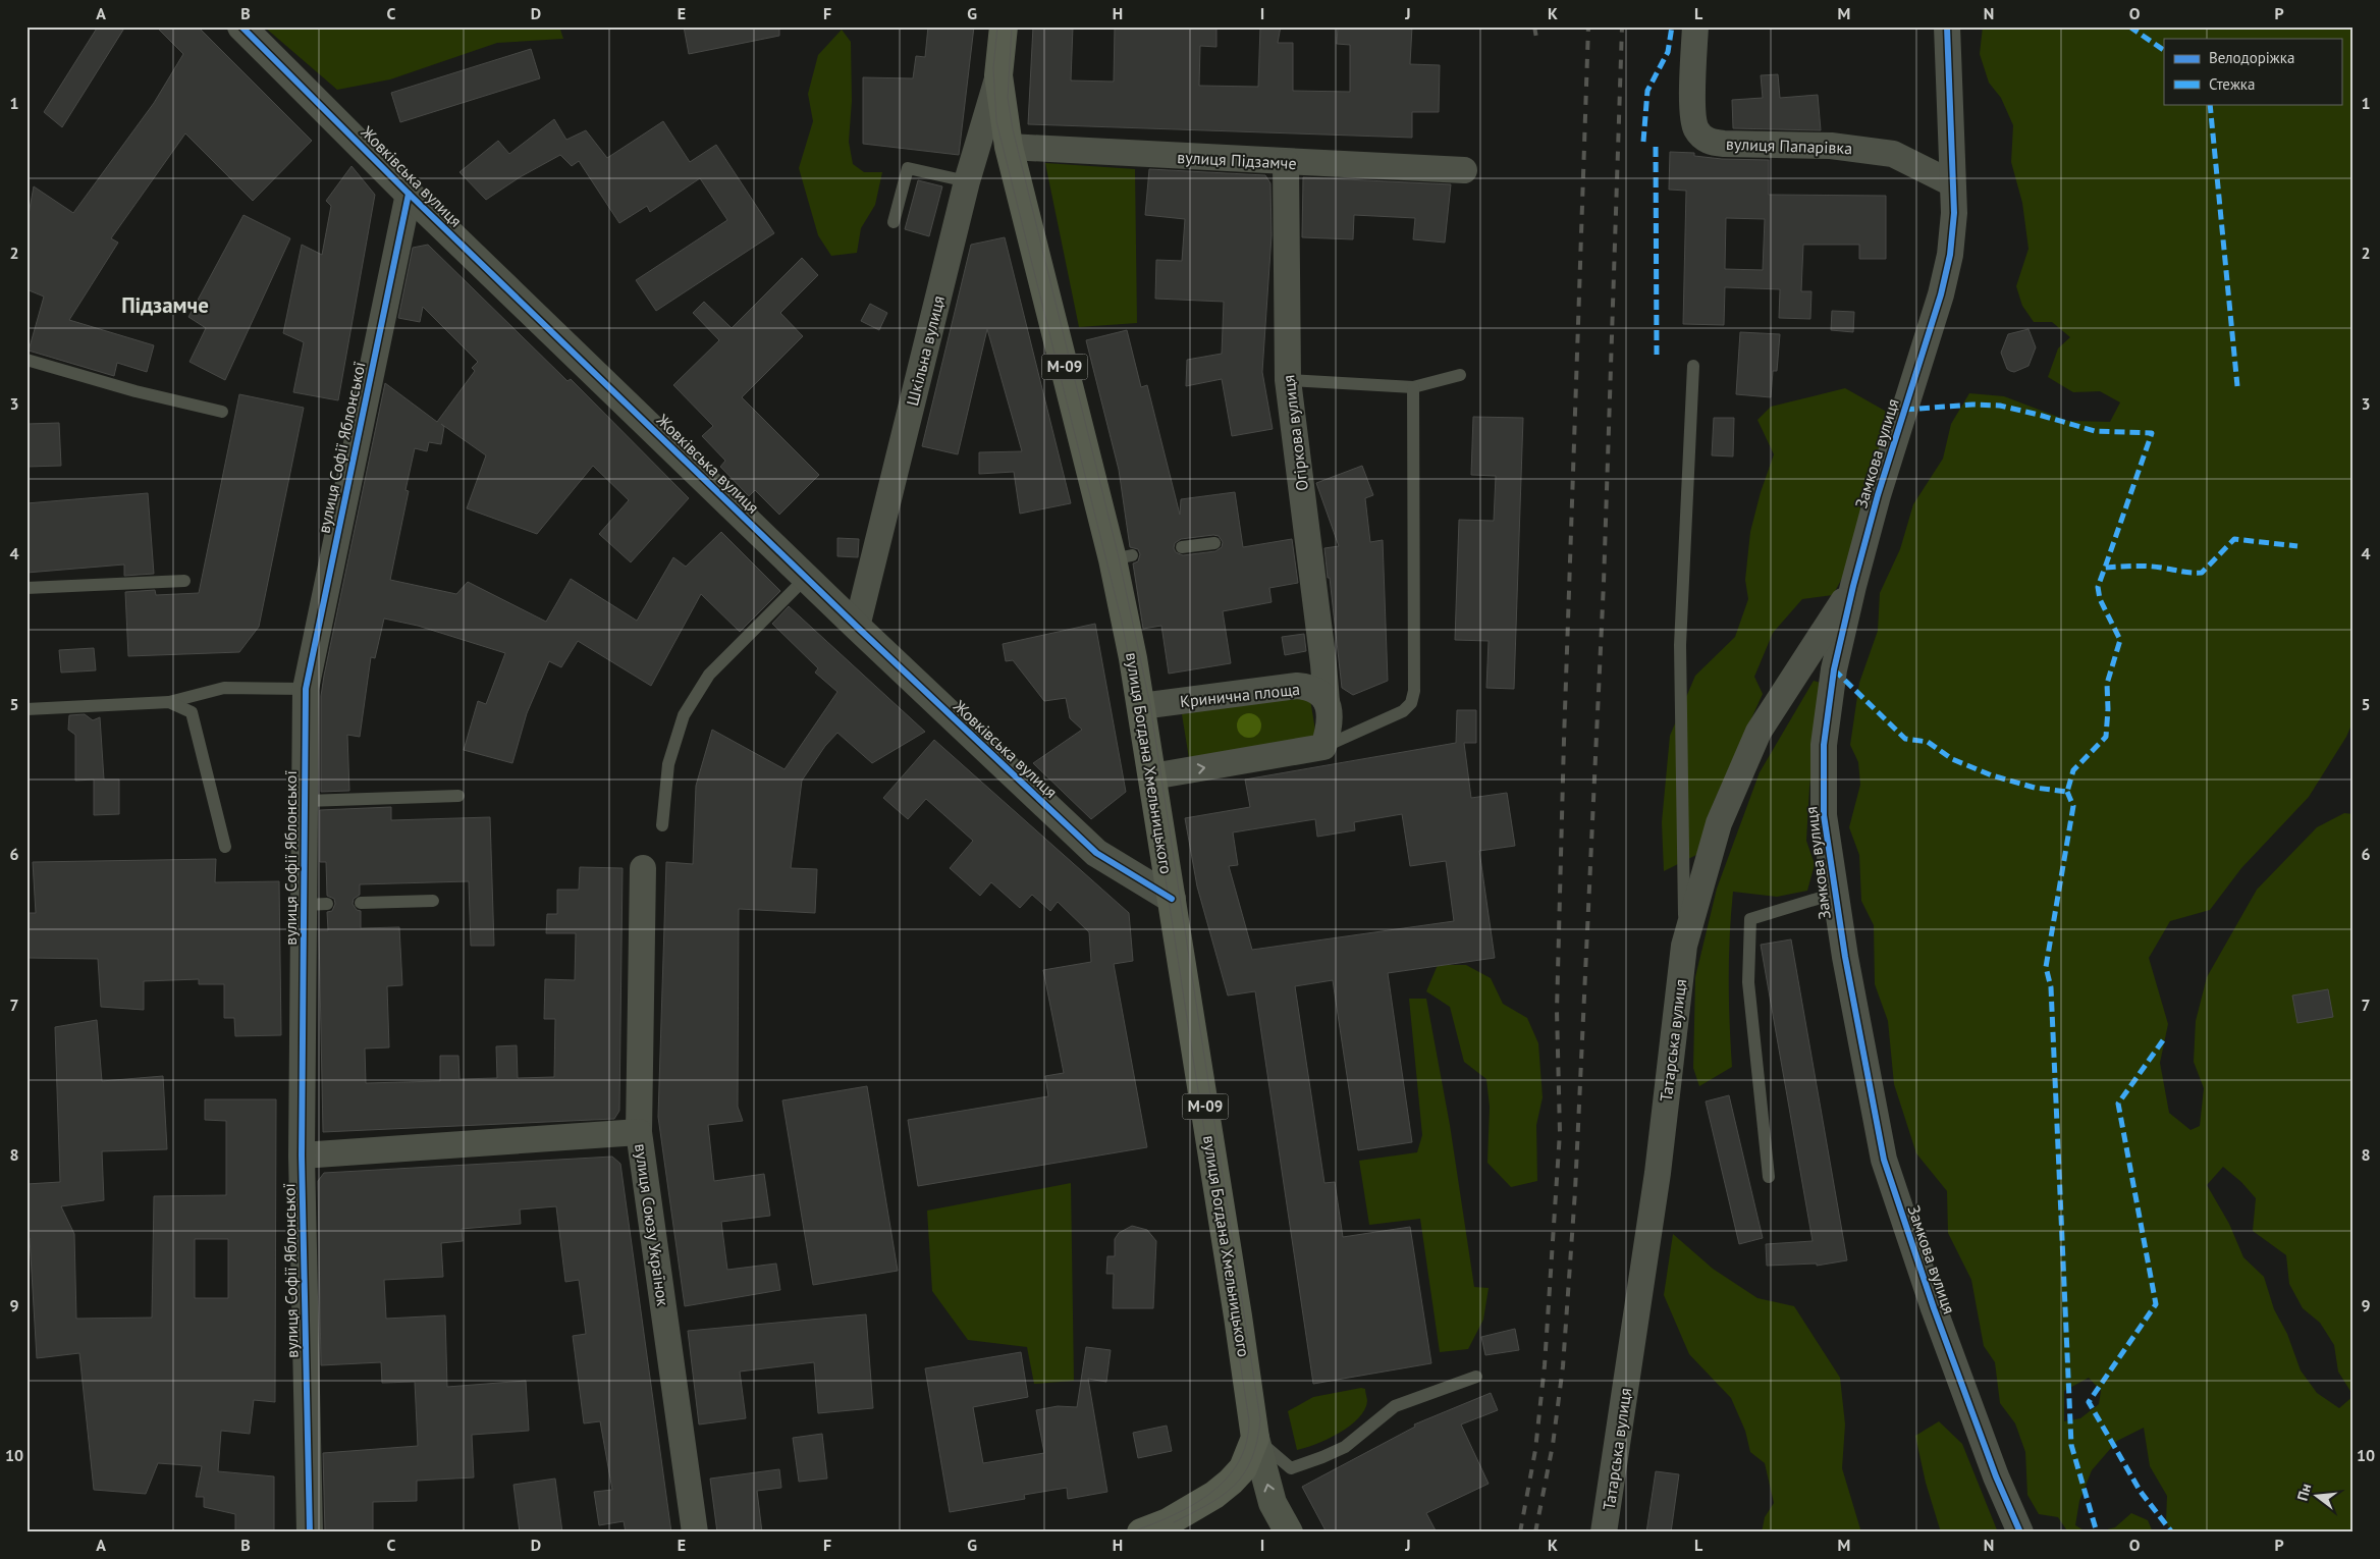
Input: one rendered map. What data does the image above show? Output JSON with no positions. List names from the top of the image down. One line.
{"streets":{"main road":["М-09","вулиця Богдана Хмельницького"],"street":["вулиця Папарівка","вулиця Підзамче","Жовківська вулиця","Шкільна вулиця","Огіркова вулиця","вулиця Софії Яблонської","Замкова вулиця","Кринична площа","Татарська вулиця","вулиця Союзу Українок"]},"crossings":[["вулиця Папарівка","Замкова вулиця"],["вулиця Підзамче","Огіркова вулиця"],["вулиця Підзамче","вулиця Богдана Хмельницького"],["Жовківська вулиця","Шкільна вулиця"],["Жовківська вулиця","вулиця Софії Яблонської"],["Жовківська вулиця","вулиця Богдана Хмельницького"],["Шкільна вулиця","вулиця Богдана Хмельницького"],["М-09","вулиця Богдана Хмельницького"],["Огіркова вулиця","Кринична площа"],["вулиця Софії Яблонської","вулиця Союзу Українок"],["Замкова вулиця","Татарська вулиця"],["Кринична площа","вулиця Богдана Хмельницького"]],"districts":["Підзамче"],"legend":["Велодоріжка","Стежка"],"north":"left","grid":{"columns":["A","B","C","D","E","F","G","H","I","J","K","L","M","N","O","P"],"rows":["1","2","3","4","5","6","7","8","9","10"]}}
